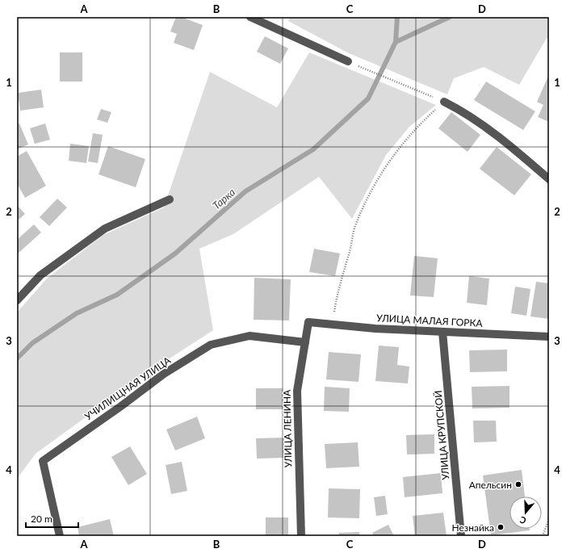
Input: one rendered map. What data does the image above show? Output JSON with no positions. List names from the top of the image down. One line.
{"streets":{"street":["УЛИЦА МАЛАЯ ГОРКА","УЧИЛИЩНАЯ УЛИЦА","УЛИЦА ЛЕНИНА","УЛИЦА КРУПСКОЙ"]},"crossings":[["УЛИЦА МАЛАЯ ГОРКА","УЛИЦА ЛЕНИНА"],["УЛИЦА МАЛАЯ ГОРКА","УЛИЦА КРУПСКОЙ"],["УЧИЛИЩНАЯ УЛИЦА","УЛИЦА ЛЕНИНА"]],"water":["Тарка"],"places":["Апельсин","Незнайка"],"scale_bar":"20 m","north":"bottom","grid":{"columns":["A","B","C","D"],"rows":["1","2","3","4"]}}
